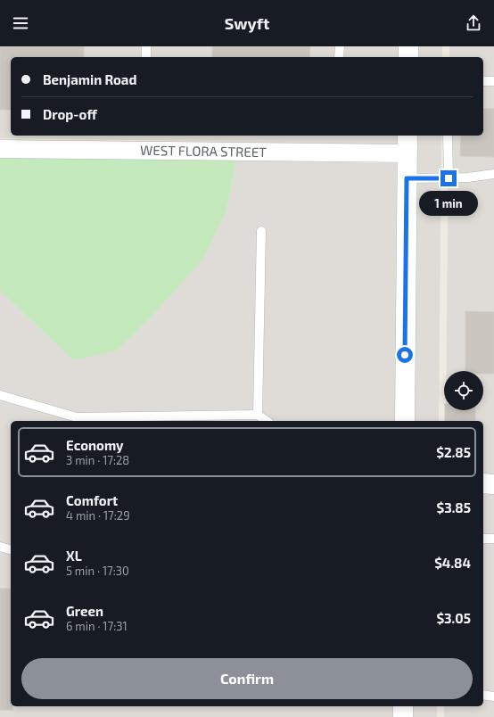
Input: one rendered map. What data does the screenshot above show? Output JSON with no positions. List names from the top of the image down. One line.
{"streets":{"street":["WEST FLORA STREET"]},"page":{"header":"Swyft","banner":["Benjamin Road","Drop-off"],"bubble":"1 min","list":[{"name":"Economy","note":"3 min · 17:28","value":"$2.85"},{"name":"Comfort","note":"4 min · 17:29","value":"$3.85"},{"name":"XL","note":"5 min · 17:30","value":"$4.84"},{"name":"Green","note":"6 min · 17:31","value":"$3.05"}],"buttons":"Confirm"}}
